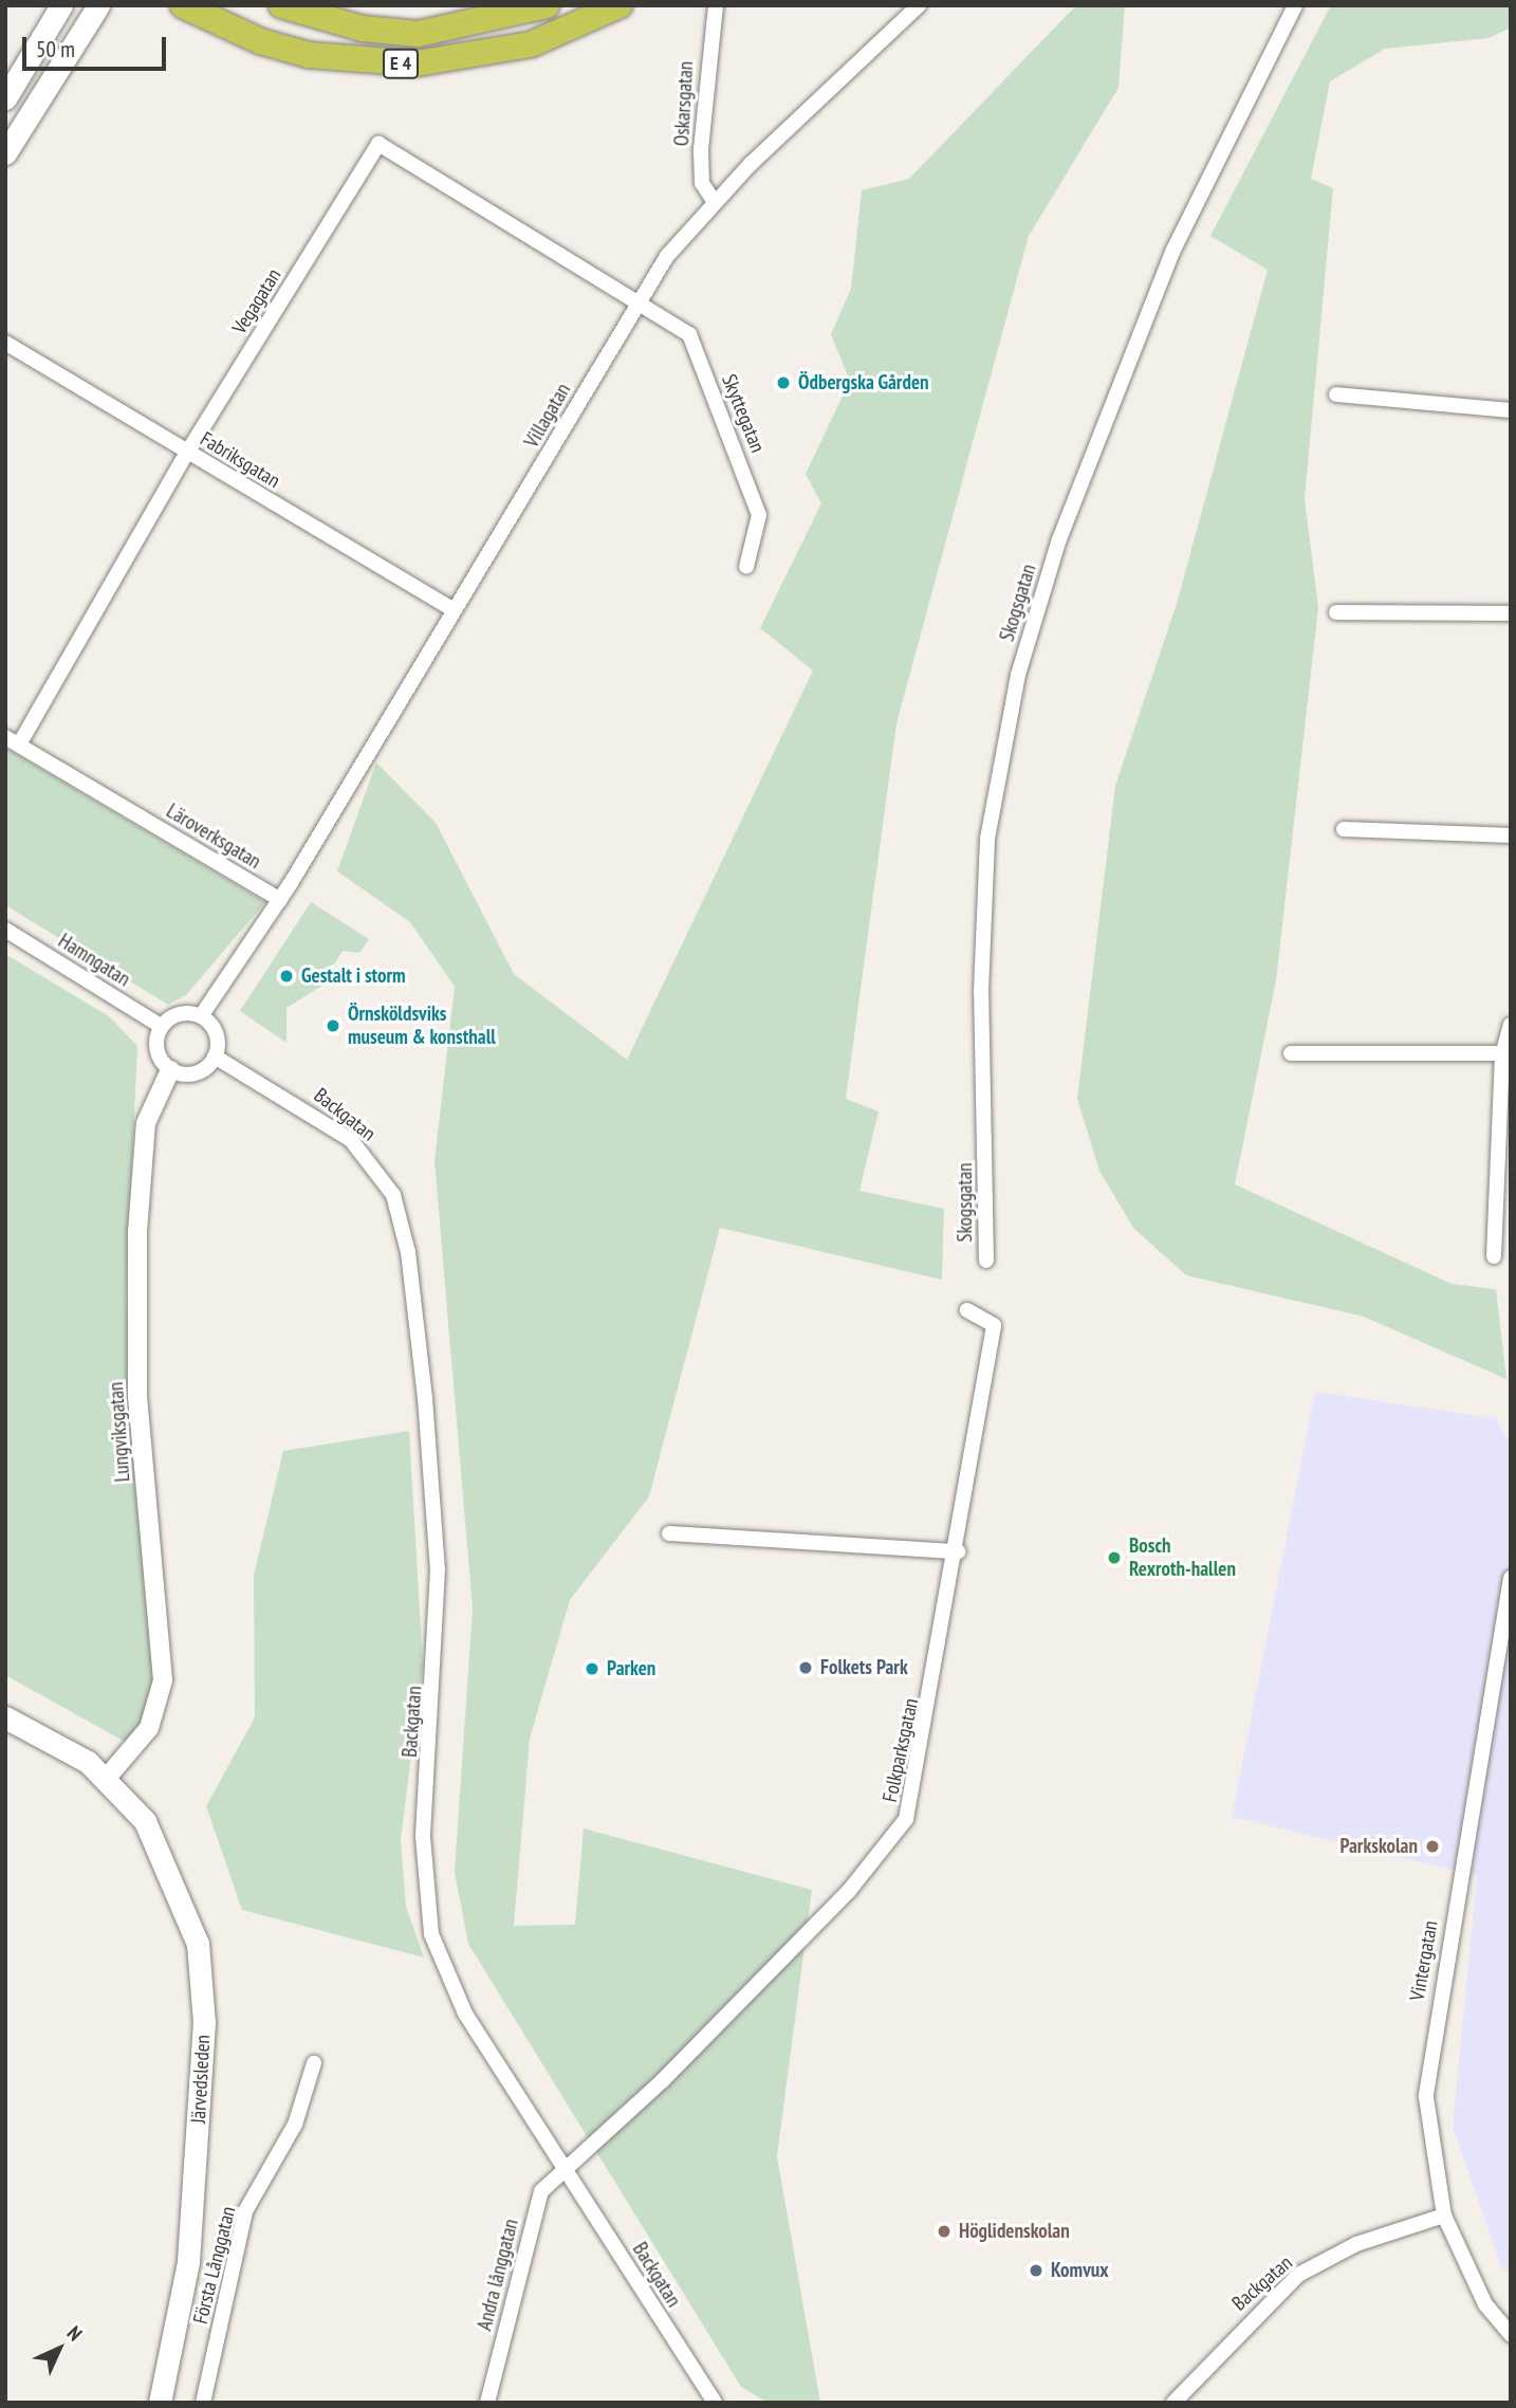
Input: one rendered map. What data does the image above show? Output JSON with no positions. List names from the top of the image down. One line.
{"streets":{"highway":["E 4"],"main road":["Järvedsleden"],"street":["Oskarsgatan","Vegagatan","Skyttegatan","Villagatan","Fabriksgatan","Skogsgatan","Läroverksgatan","Hamngatan","Backgatan","Lungviksgatan","Folkparksgatan","Vintergatan","Första Långgatan","Andra långgatan"]},"crossings":[["Oskarsgatan","Villagatan"],["Vegagatan","Skyttegatan"],["Vegagatan","Villagatan"],["Vegagatan","Fabriksgatan"],["Vegagatan","Läroverksgatan"],["Skyttegatan","Villagatan"],["Villagatan","Fabriksgatan"],["Villagatan","Läroverksgatan"],["Hamngatan","Backgatan"],["Hamngatan","Lungviksgatan"],["Backgatan","Lungviksgatan"],["Backgatan","Folkparksgatan"],["Backgatan","Vintergatan"],["Backgatan","Andra långgatan"],["Lungviksgatan","Järvedsleden"],["Folkparksgatan","Andra långgatan"]],"places":["Ödbergska Gården","Gestalt i storm","Örnsköldsviks museum & konsthall","Bosch Rexroth-hallen","Folkets Park","Parken","Parkskolan","Höglidenskolan","Komvux"],"scale_bar":"50 m","north":"top right"}
